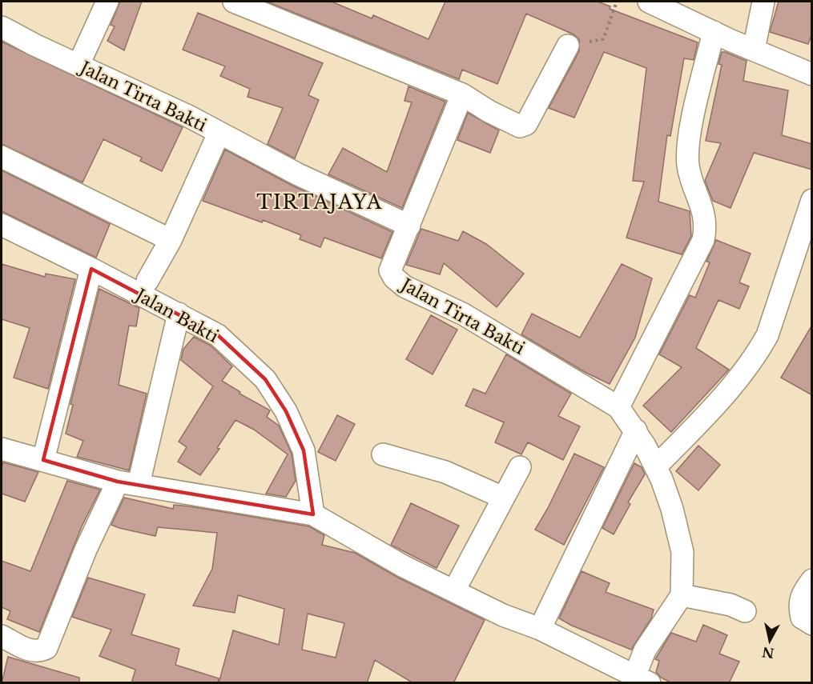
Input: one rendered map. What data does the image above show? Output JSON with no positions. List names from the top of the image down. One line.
{"streets":{"street":["Jalan Tirta Bakti","Jalan Bakti"]},"districts":["TIRTAJAYA"],"north":"bottom"}
